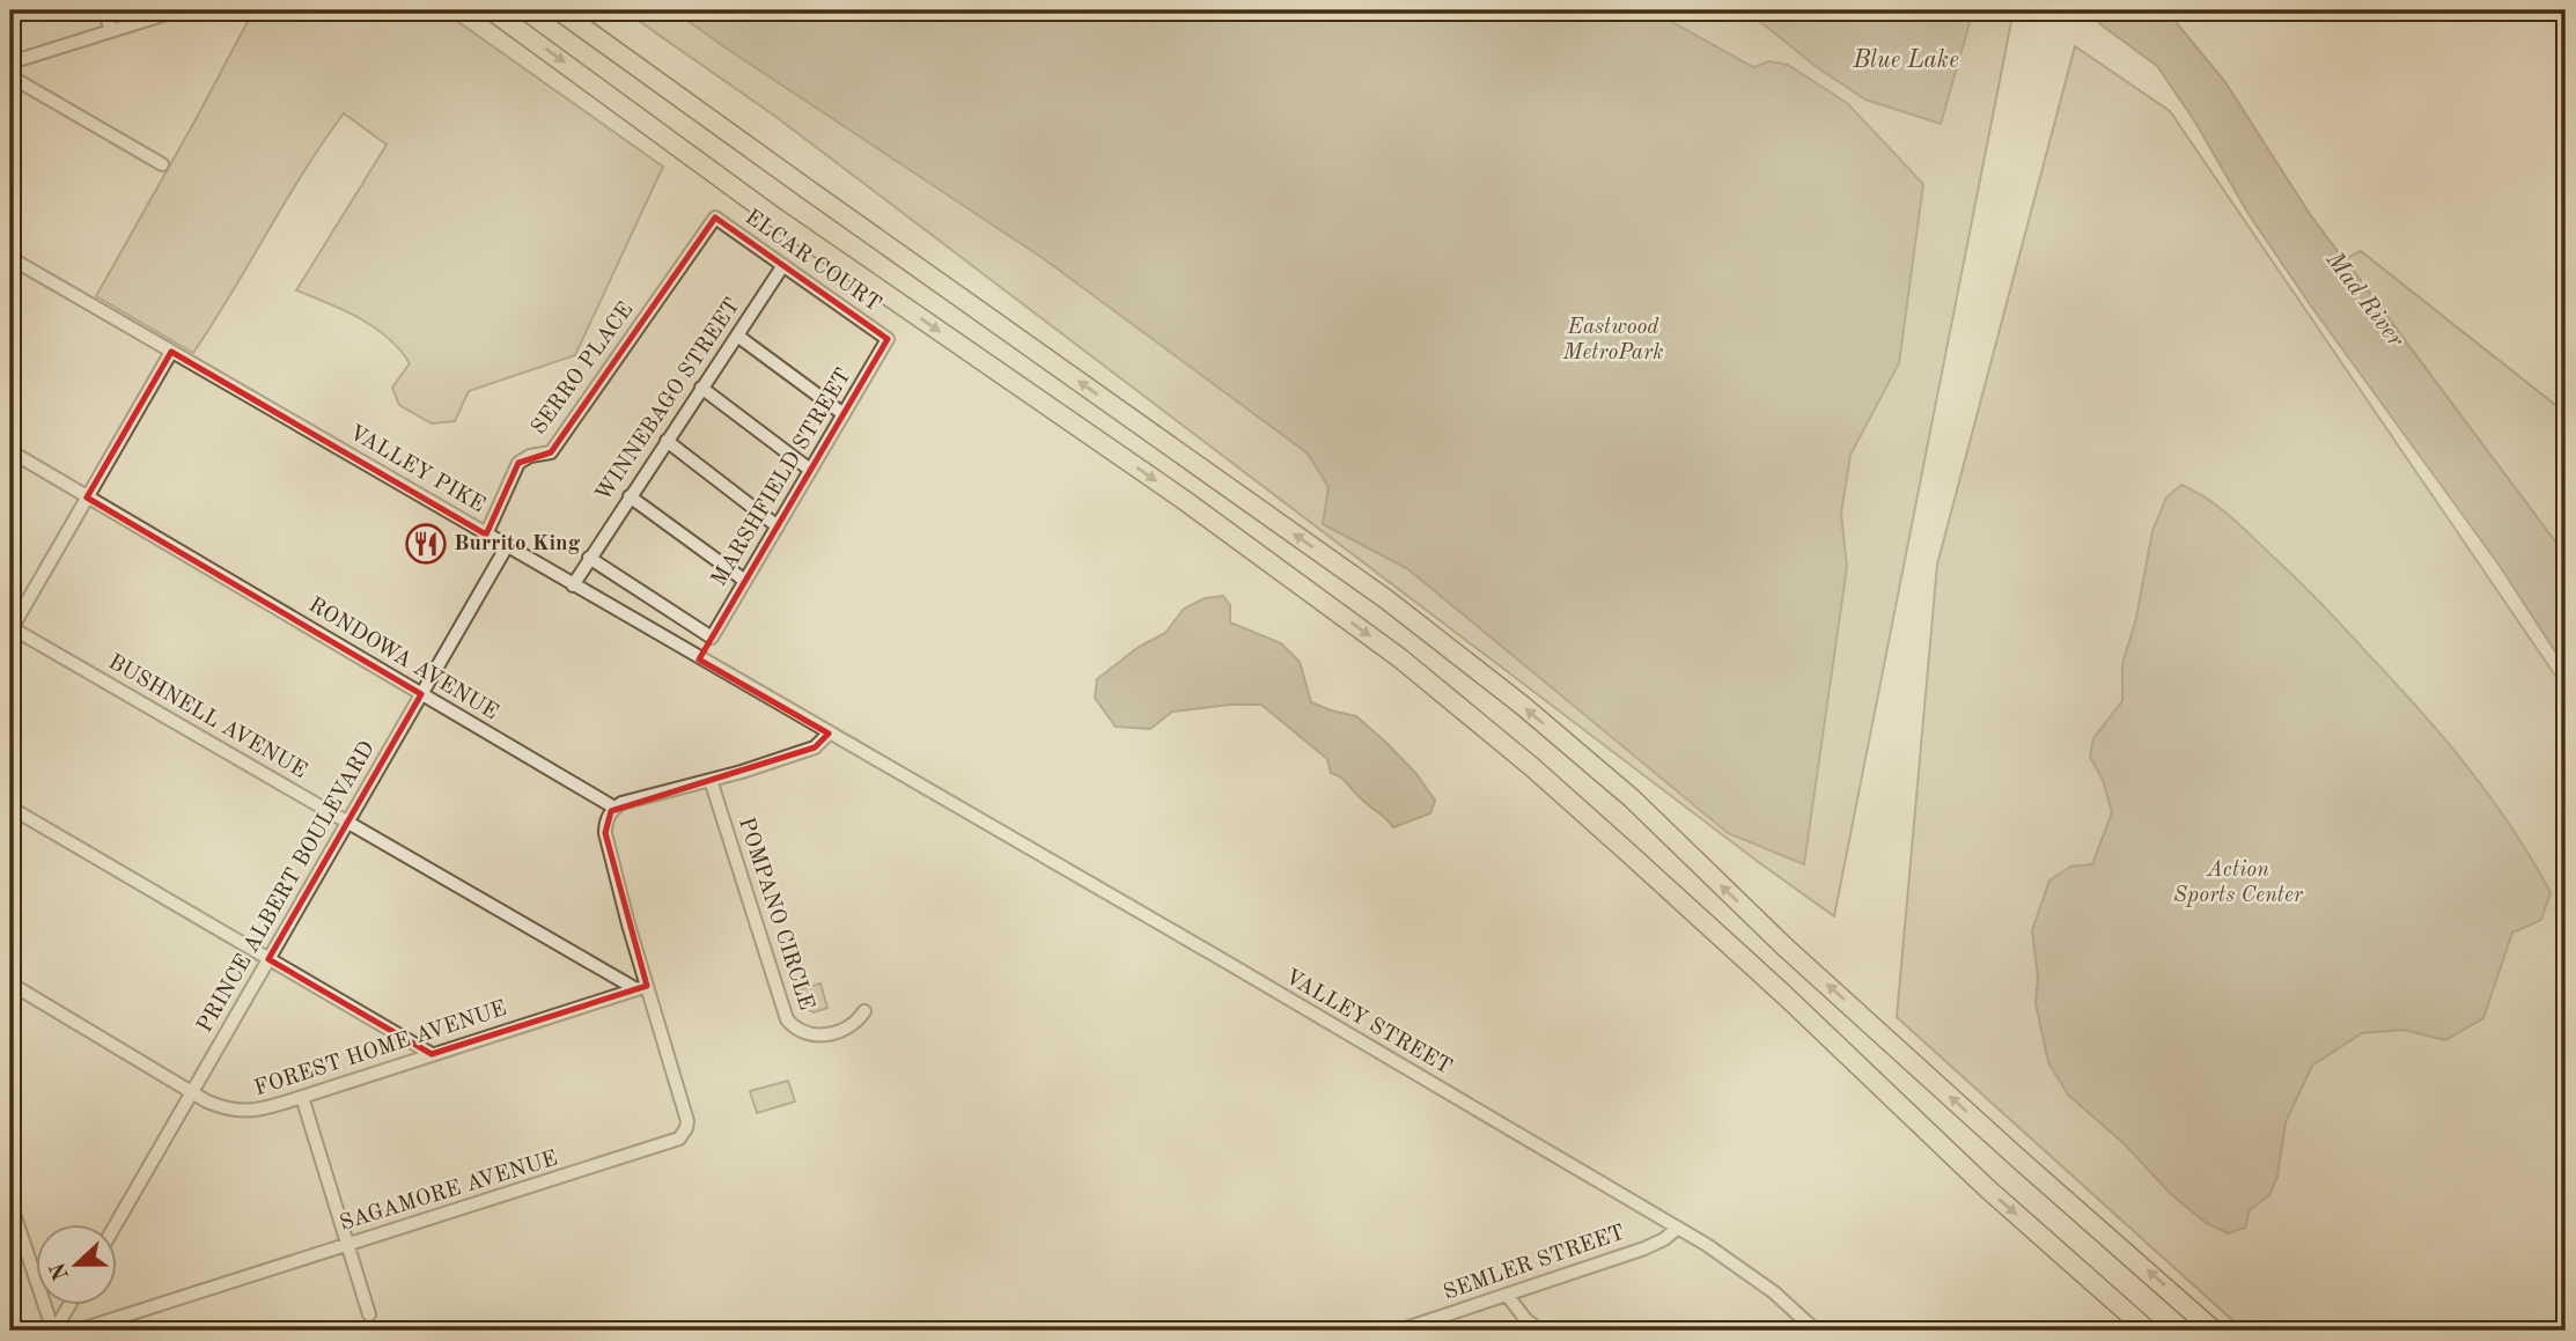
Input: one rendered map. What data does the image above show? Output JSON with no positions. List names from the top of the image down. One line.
{"streets":{"street":["ELCAR COURT","SERRO PLACE","WINNEBAGO STREET","VALLEY PIKE","MARSHFIELD STREET","RONDOWA AVENUE","BUSHNELL AVENUE","PRINCE ALBERT BOULEVARD","POMPANO CIRCLE","VALLEY STREET","FOREST HOME AVENUE","SAGAMORE AVENUE","SEMLER STREET"]},"crossings":[["ELCAR COURT","SERRO PLACE"],["ELCAR COURT","WINNEBAGO STREET"],["ELCAR COURT","MARSHFIELD STREET"],["SERRO PLACE","VALLEY PIKE"],["WINNEBAGO STREET","VALLEY PIKE"],["WINNEBAGO STREET","MARSHFIELD STREET"],["VALLEY PIKE","PRINCE ALBERT BOULEVARD"],["VALLEY PIKE","VALLEY STREET"],["RONDOWA AVENUE","PRINCE ALBERT BOULEVARD"],["BUSHNELL AVENUE","PRINCE ALBERT BOULEVARD"],["BUSHNELL AVENUE","FOREST HOME AVENUE"],["BUSHNELL AVENUE","SAGAMORE AVENUE"],["PRINCE ALBERT BOULEVARD","FOREST HOME AVENUE"],["VALLEY STREET","SEMLER STREET"],["FOREST HOME AVENUE","SAGAMORE AVENUE"]],"water":["Blue Lake","Mad River"],"parks":["Eastwood MetroPark","Action Sports Center"],"places":{"restaurant":["Burrito King"]},"north":"left"}
